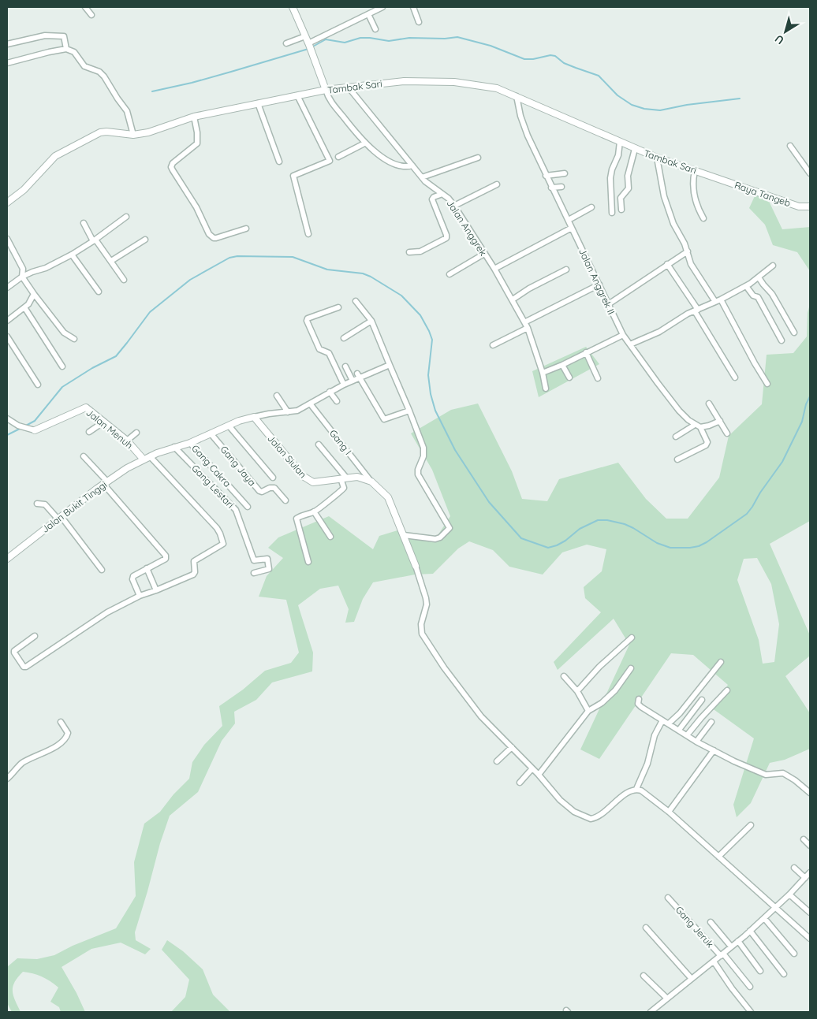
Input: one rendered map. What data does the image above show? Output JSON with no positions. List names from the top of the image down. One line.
{"streets":{"street":["Tambak Sari","Raya Tangeb","Jalan Anggrek","Jalan Anggrek II","Jalan Menuh","Gang I","Jalan Siulan","Gang Cakra","Gang Jaya","Gang Lestari","Jalan Bukit Tinggi","Gang Jeruk"]},"crossings":[["Tambak Sari","Raya Tangeb"],["Tambak Sari","Jalan Anggrek"],["Tambak Sari","Jalan Anggrek II"],["Jalan Menuh","Jalan Bukit Tinggi"],["Gang I","Jalan Siulan"]],"north":"bottom left"}
